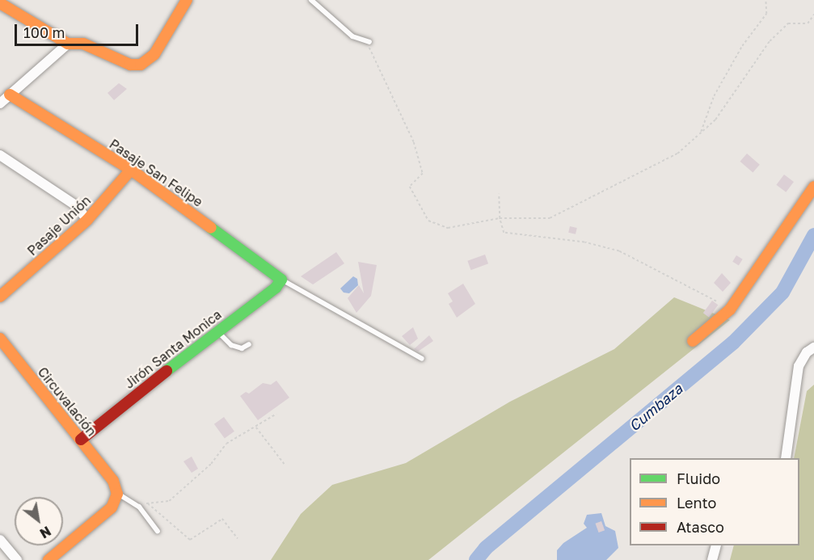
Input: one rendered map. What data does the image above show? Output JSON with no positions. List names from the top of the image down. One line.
{"streets":{"street":["Pasaje San Felipe","Pasaje Unión","Jirón Santa Monica","Circuvalación"]},"crossings":[["Pasaje San Felipe","Pasaje Unión"],["Pasaje San Felipe","Jirón Santa Monica"],["Jirón Santa Monica","Circuvalación"]],"water":["Cumbaza"],"legend":["Fluido","Lento","Atasco"],"scale_bar":"100 m","north":"bottom right"}
